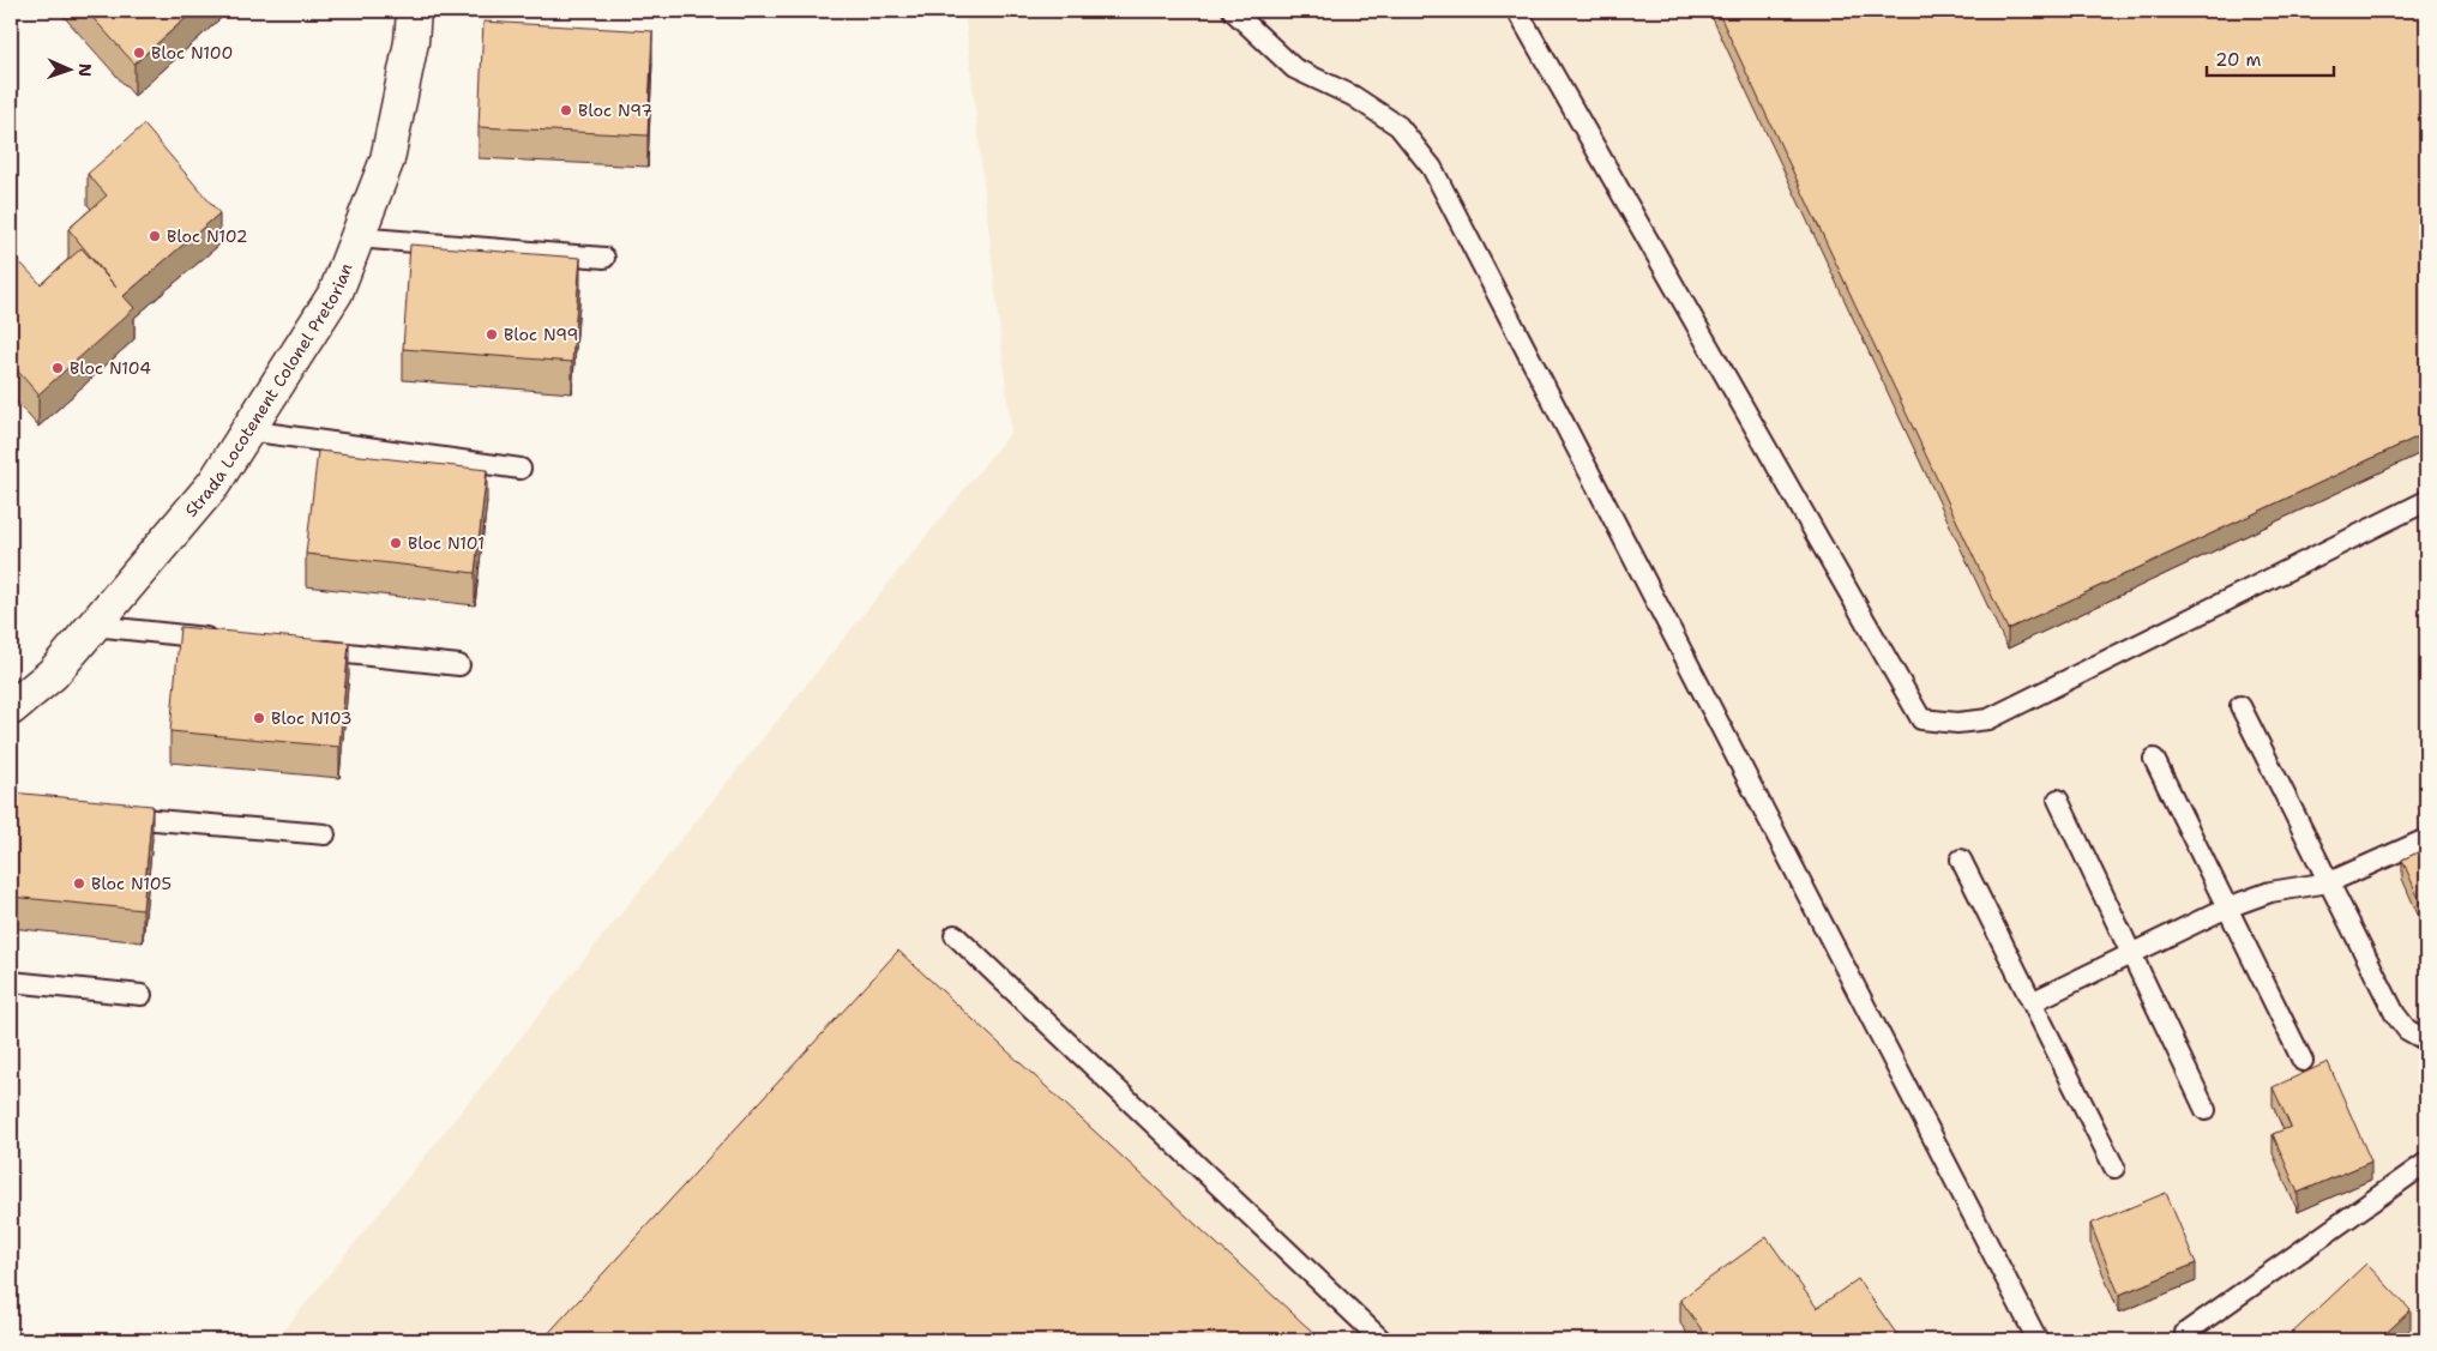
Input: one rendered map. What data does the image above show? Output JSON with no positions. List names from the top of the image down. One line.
{"streets":{"street":["Strada Locotenent Colonel Pretorian"]},"places":["Bloc N100","Bloc N97","Bloc N102","Bloc N99","Bloc N104","Bloc N101","Bloc N103","Bloc N105"],"scale_bar":"20 m","north":"right"}
